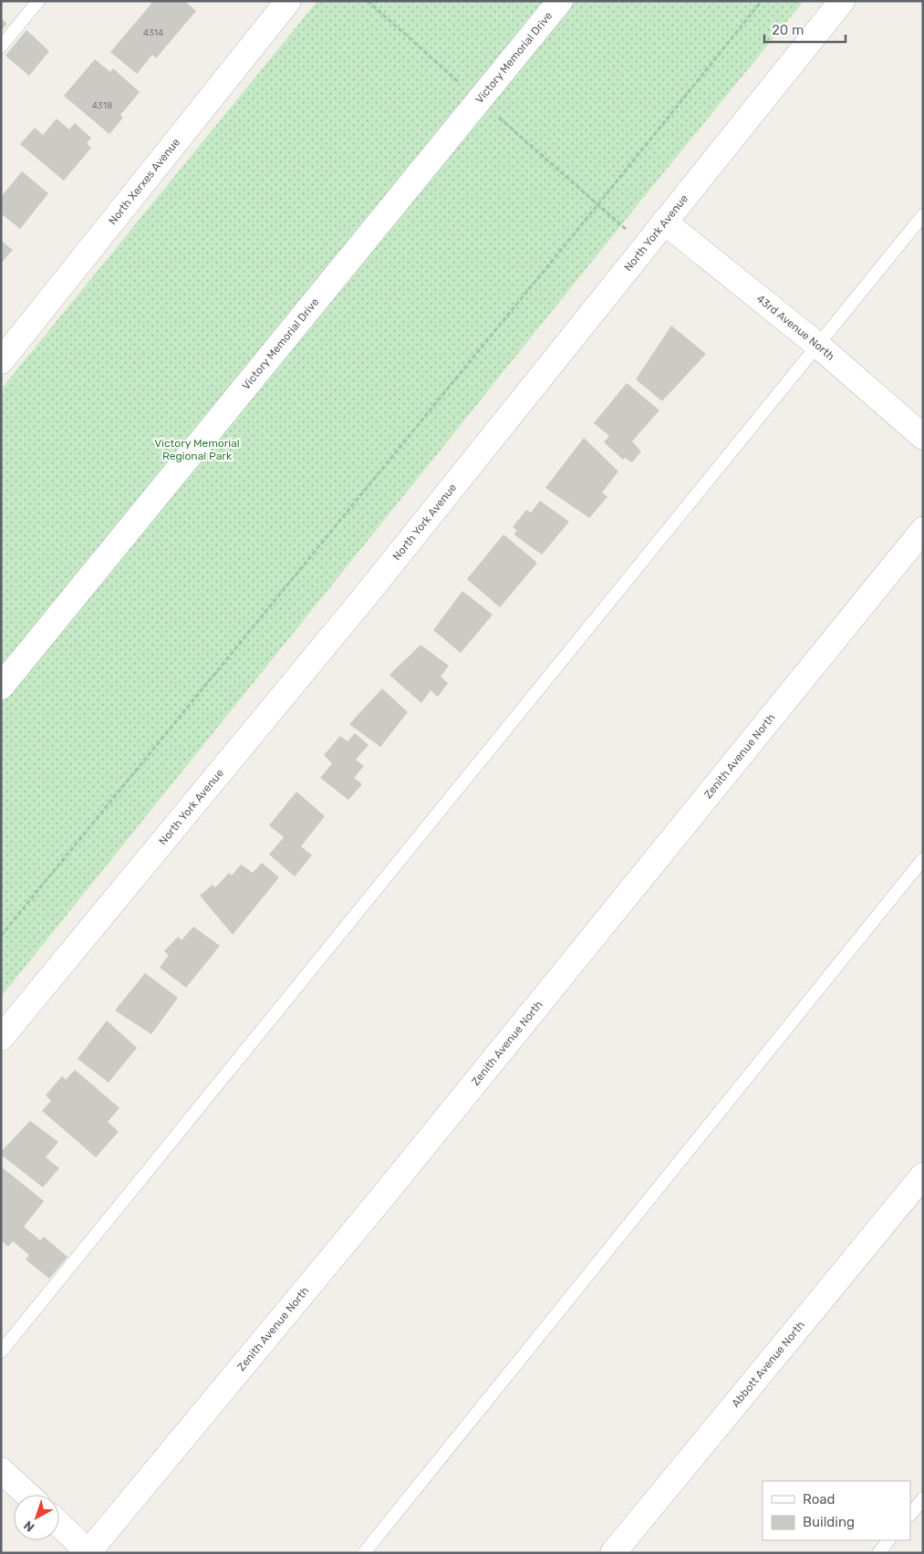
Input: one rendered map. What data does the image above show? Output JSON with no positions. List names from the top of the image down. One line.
{"streets":{"street":["Victory Memorial Drive","North Xerxes Avenue","North York Avenue","43rd Avenue North","Zenith Avenue North","Abbott Avenue North"]},"crossings":[["North York Avenue","43rd Avenue North"]],"parks":["Victory Memorial Regional Park"],"house_numbers":["4314","4318"],"legend":["Road","Building"],"scale_bar":"20 m","north":"bottom left"}
